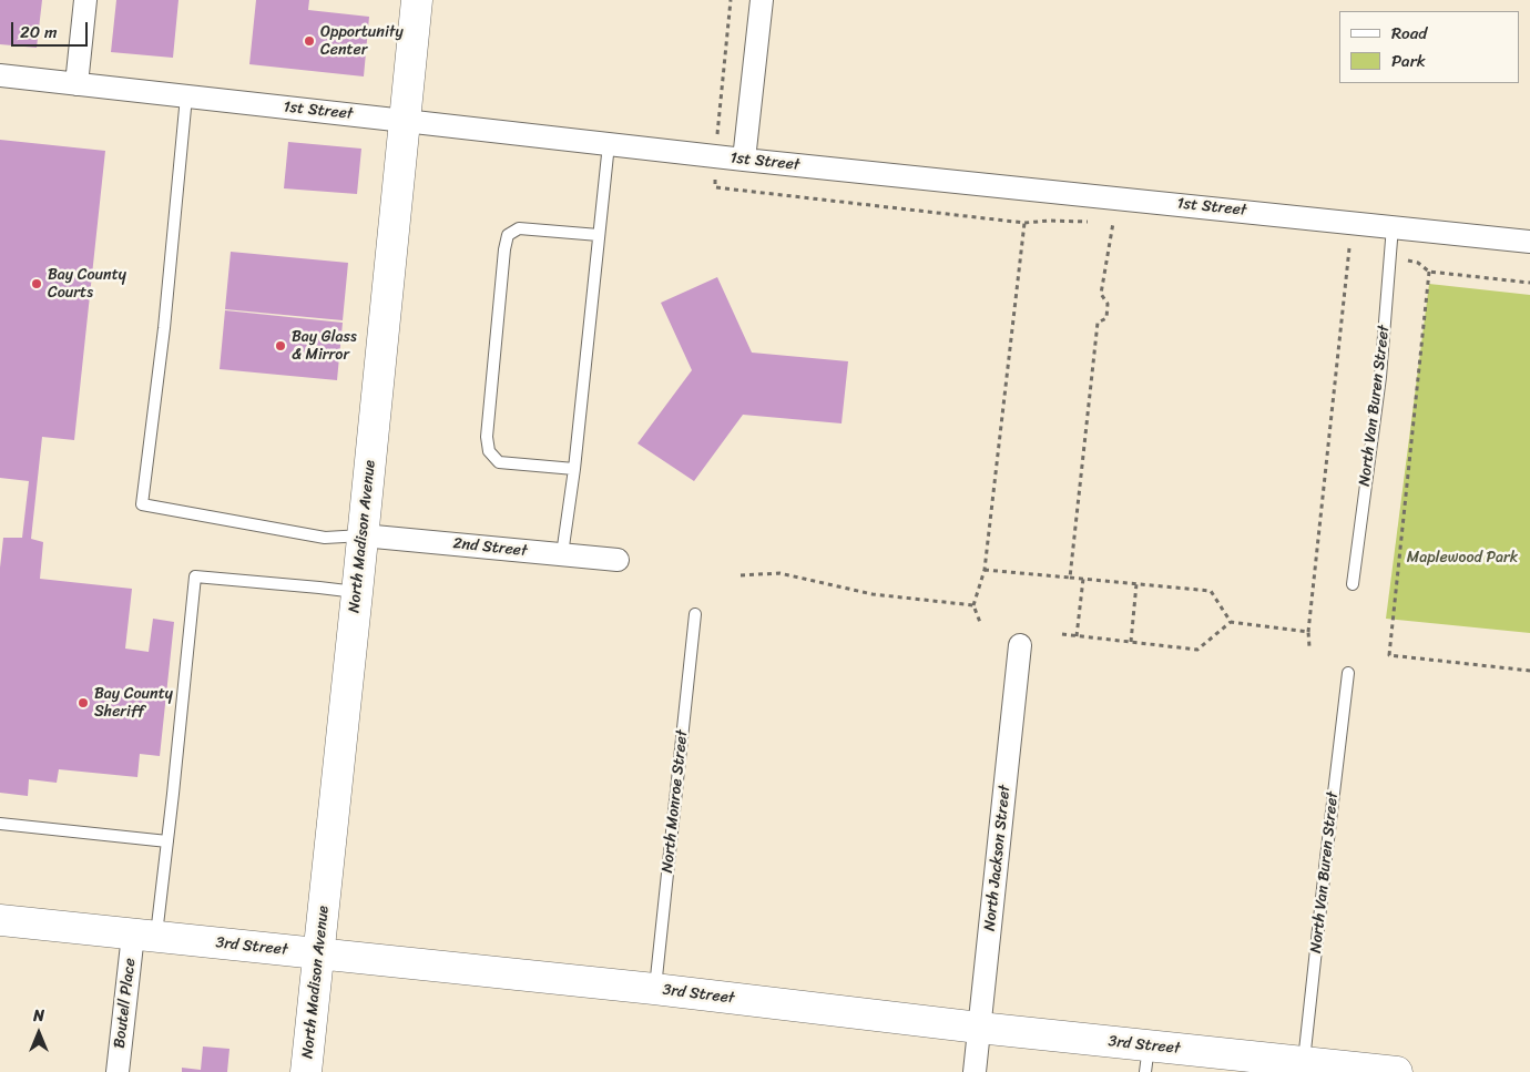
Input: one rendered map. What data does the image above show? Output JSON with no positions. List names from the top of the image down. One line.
{"streets":{"street":["1st Street","North Madison Avenue","2nd Street","North Jackson Street","3rd Street","Boutell Place"],"lane":["North Van Buren Street","North Monroe Street"]},"crossings":[["1st Street","North Van Buren Street"],["1st Street","North Madison Avenue"],["North Van Buren Street","3rd Street"],["North Madison Avenue","2nd Street"],["North Madison Avenue","3rd Street"],["North Monroe Street","3rd Street"],["North Jackson Street","3rd Street"],["3rd Street","Boutell Place"]],"parks":["Maplewood Park"],"places":["Opportunity Center","Bay County Courts","Bay Glass & Mirror","Bay County Sheriff"],"legend":["Road","Park"],"scale_bar":"20 m","north":"top"}
